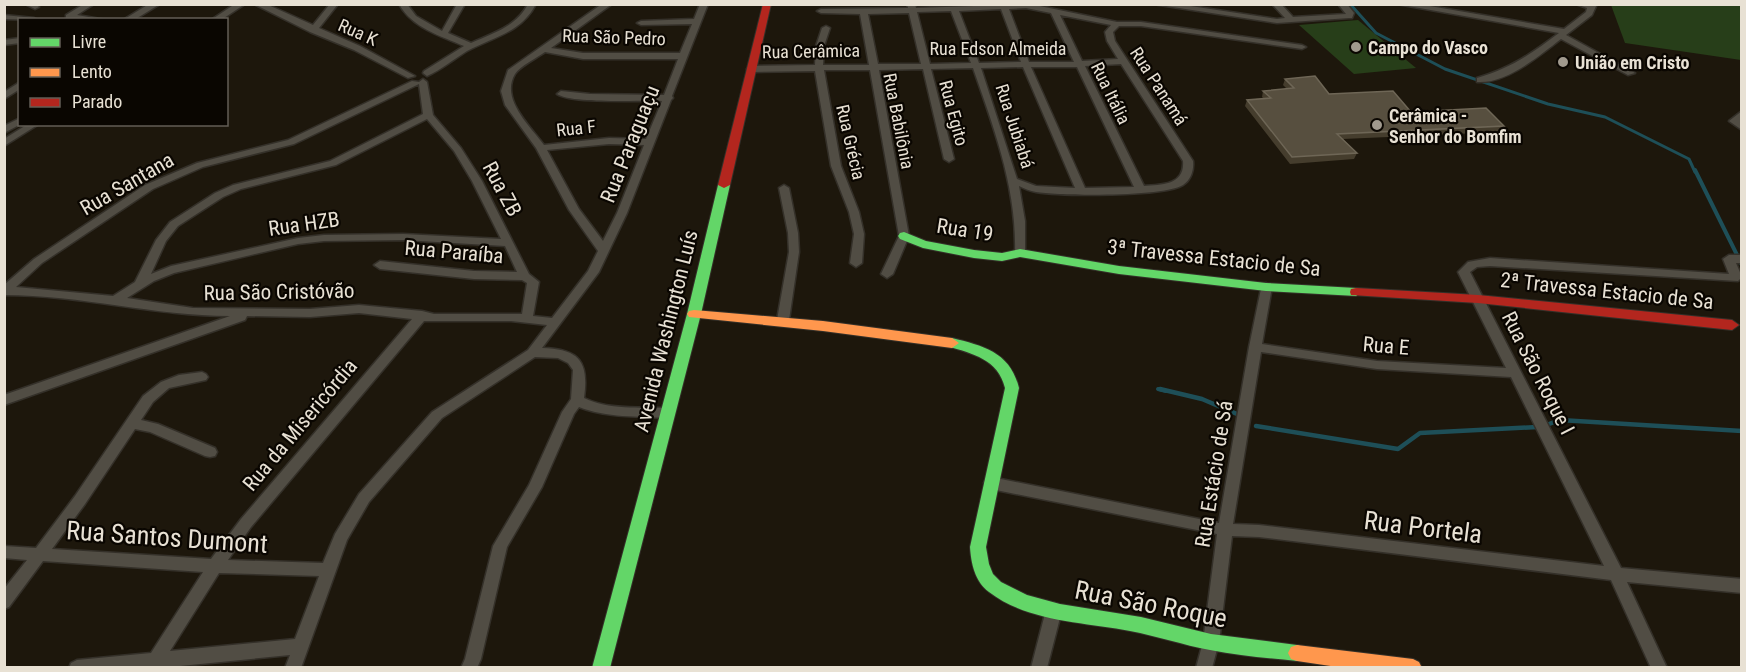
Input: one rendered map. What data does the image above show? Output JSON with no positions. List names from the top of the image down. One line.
{"streets":{"street":["Rua K","Rua São Pedro","Rua Edson Almeida","Rua Cerâmica","Rua Panamá","Rua Itália","Rua Egito","Rua Babilônia","Rua Jubiabá","Rua F","Rua Grécia","Rua Paraguaçu","Rua Santana","Rua ZB","Rua HZB","Rua 19","Rua Paraíba","3ª Travessa Estacio de Sa","2ª Travessa Estacio de Sa","Rua São Cristóvão","Avenida Washington Luís","Rua E","Rua São Roque I","Rua da Misericórdia","Rua Estácio de Sá","Rua Portela","Rua Santos Dumont","Rua São Roque"]},"crossings":[["Rua K","Rua Santana"],["Rua São Pedro","Rua Paraguaçu"],["Rua Edson Almeida","Rua Cerâmica"],["Rua Edson Almeida","Rua Panamá"],["Rua Edson Almeida","Rua Itália"],["Rua Edson Almeida","Rua Egito"],["Rua Edson Almeida","Rua Babilônia"],["Rua Edson Almeida","Rua Jubiabá"],["Rua Cerâmica","Rua Babilônia"],["Rua Cerâmica","Rua Grécia"],["Rua Cerâmica","Avenida Washington Luís"],["Rua Panamá","Rua Jubiabá"],["Rua Itália","Rua Jubiabá"],["Rua Babilônia","Rua 19"],["Rua F","Rua Paraguaçu"],["Rua Paraguaçu","Rua São Cristóvão"],["Rua Santana","Rua São Cristóvão"],["Rua ZB","Rua HZB"],["Rua ZB","Rua Paraíba"],["Rua ZB","Rua São Cristóvão"],["Rua HZB","Rua São Cristóvão"],["Rua 19","3ª Travessa Estacio de Sa"],["3ª Travessa Estacio de Sa","2ª Travessa Estacio de Sa"],["3ª Travessa Estacio de Sa","Rua São Roque I"],["3ª Travessa Estacio de Sa","Rua Estácio de Sá"],["2ª Travessa Estacio de Sa","Rua São Roque I"],["Rua São Cristóvão","Rua da Misericórdia"],["Avenida Washington Luís","Rua São Roque"],["Rua E","Rua São Roque I"],["Rua E","Rua Estácio de Sá"],["Rua São Roque I","Rua Portela"],["Rua da Misericórdia","Rua Santos Dumont"],["Rua Estácio de Sá","Rua Portela"],["Rua Estácio de Sá","Rua São Roque"],["Rua Portela","Rua São Roque"]],"places":["Campo do Vasco","União em Cristo","Cerâmica - Senhor do Bomfim"],"legend":["Livre","Lento","Parado"]}
